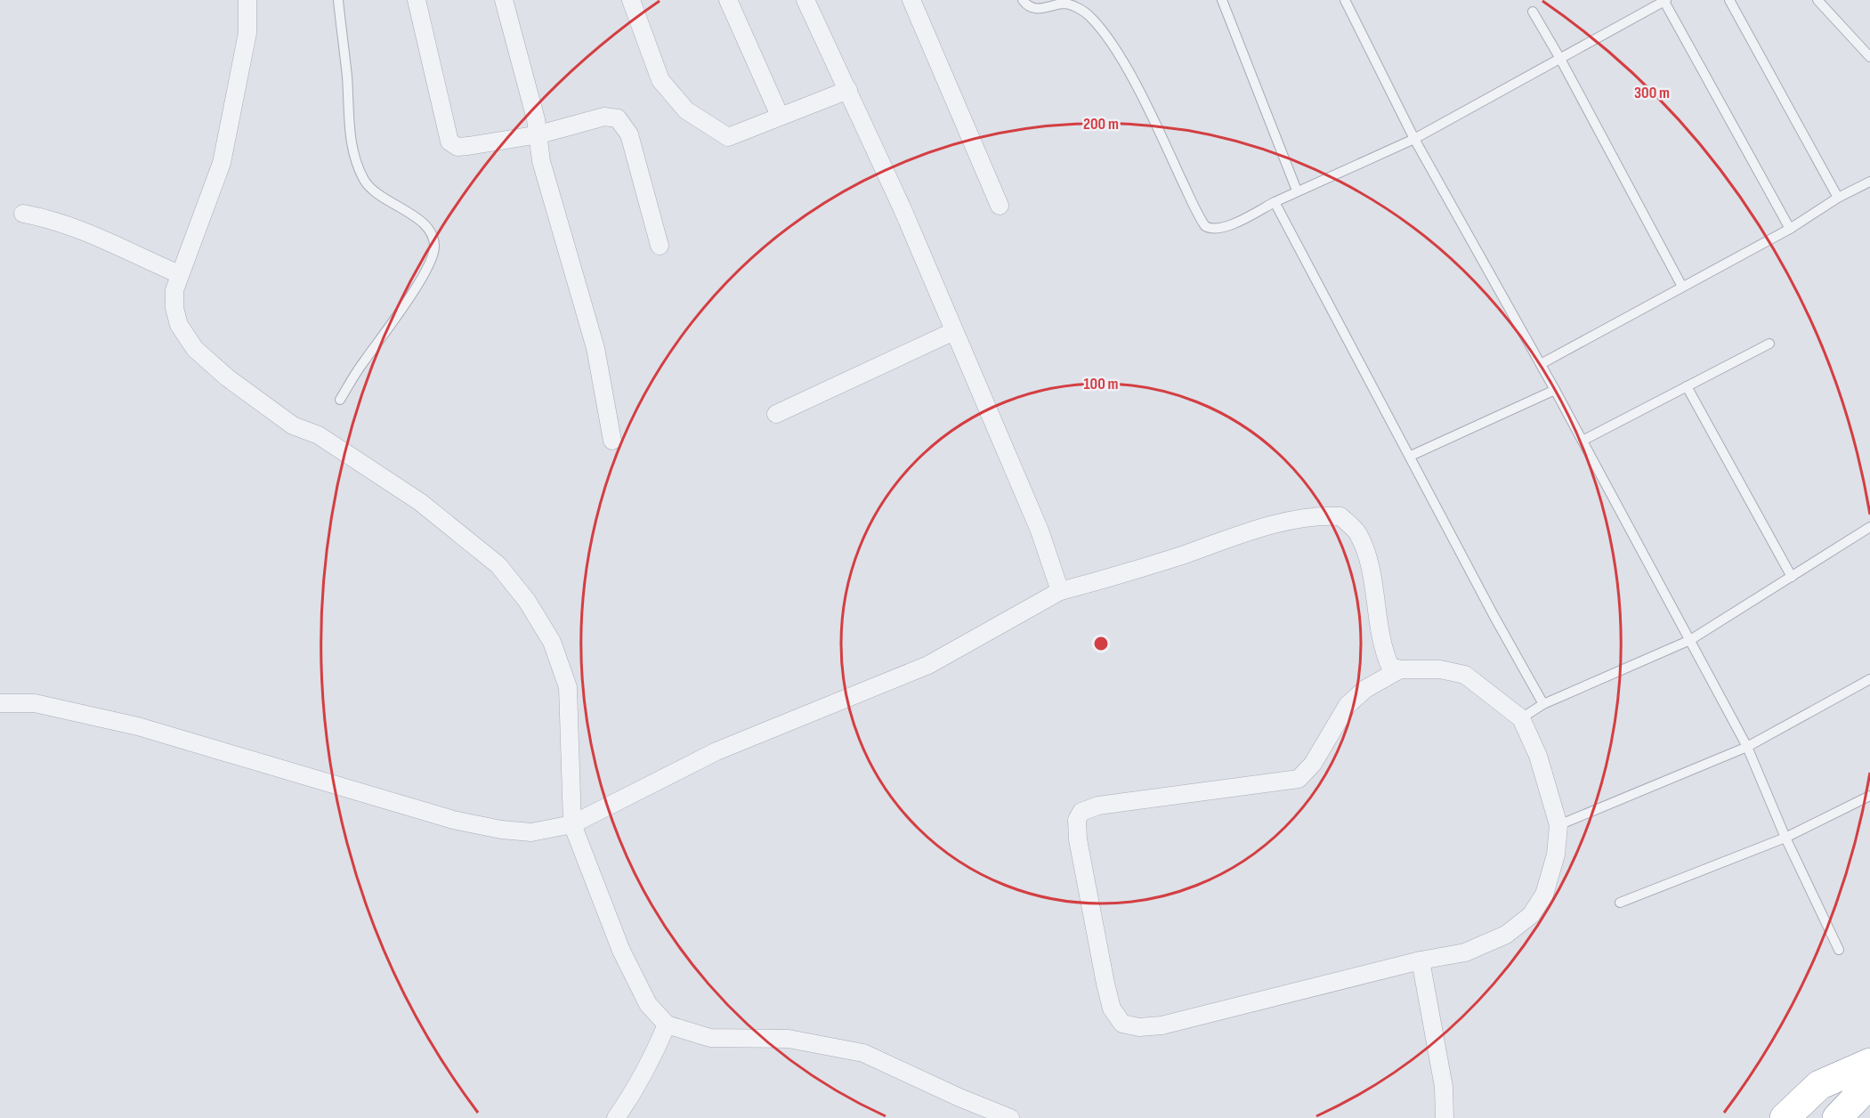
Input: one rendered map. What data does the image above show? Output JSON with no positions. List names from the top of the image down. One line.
{"rings":["300 m","200 m","100 m"]}
